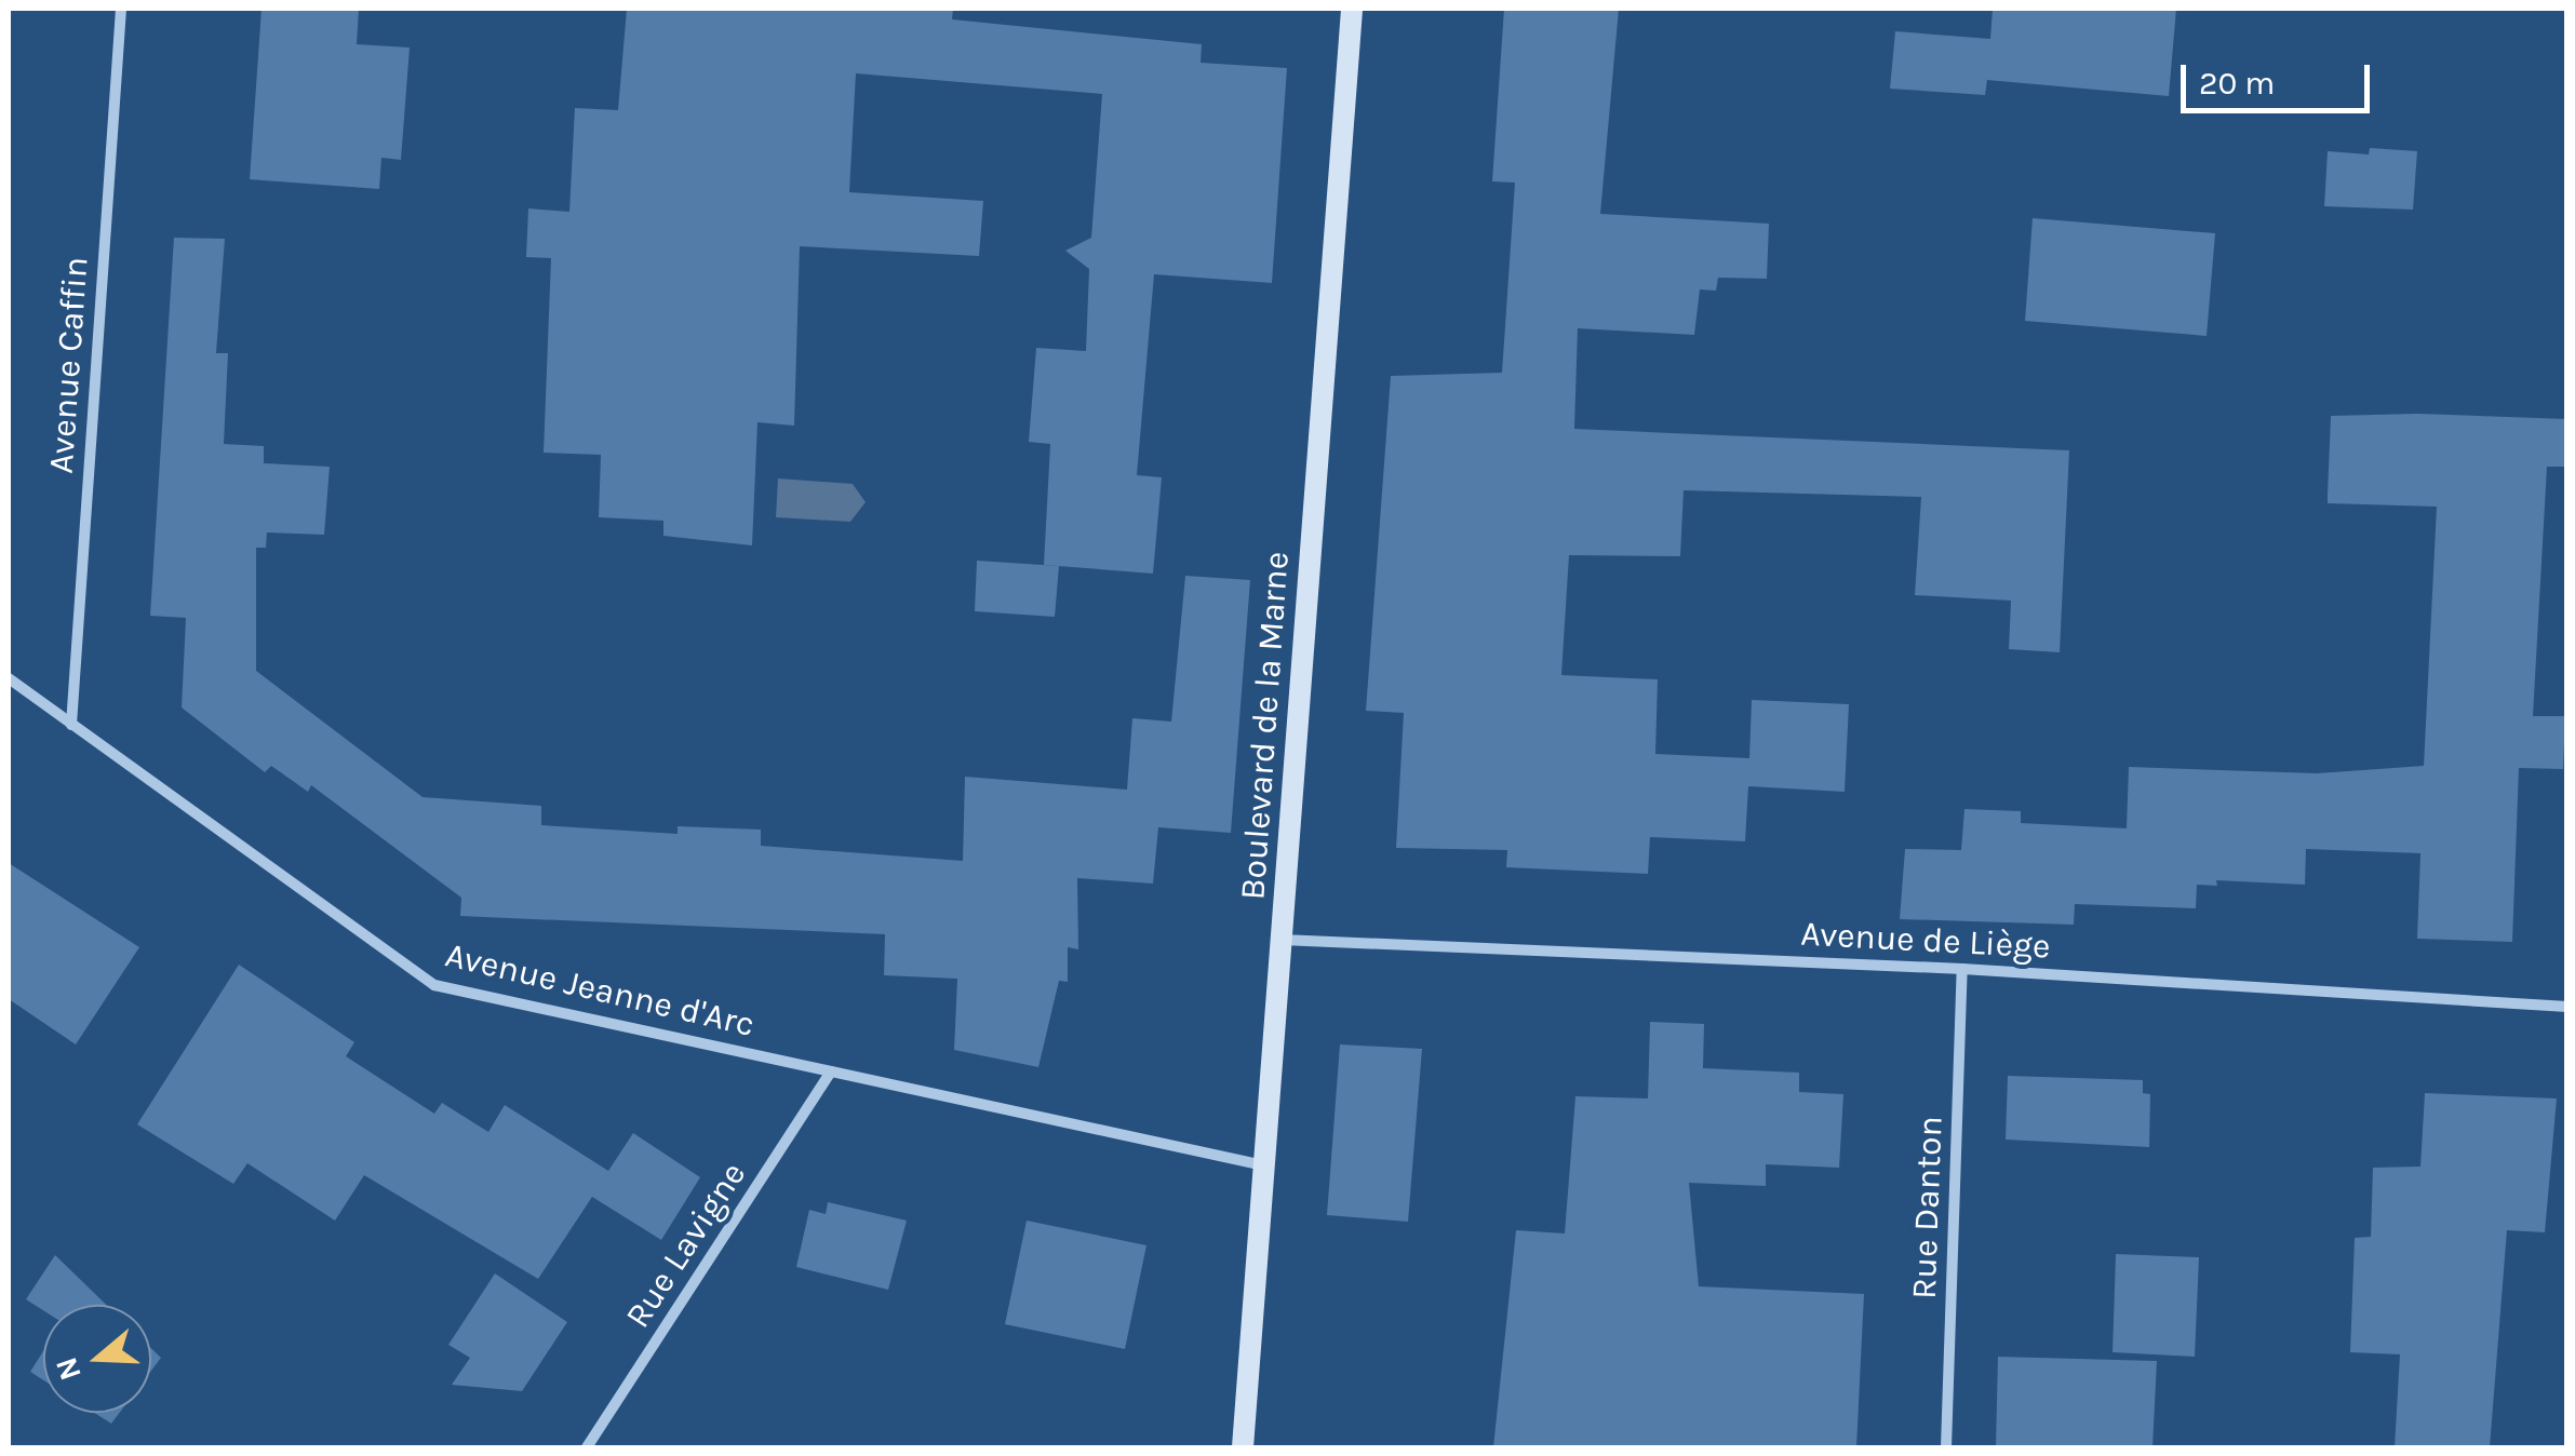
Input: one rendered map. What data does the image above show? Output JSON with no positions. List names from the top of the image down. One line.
{"streets":{"street":["Avenue Caffin","Boulevard de la Marne","Avenue de Liège","Avenue Jeanne d'Arc","Rue Danton","Rue Lavigne"]},"crossings":[["Avenue Caffin","Avenue Jeanne d'Arc"],["Boulevard de la Marne","Avenue de Liège"],["Boulevard de la Marne","Avenue Jeanne d'Arc"],["Avenue de Liège","Rue Danton"],["Avenue Jeanne d'Arc","Rue Lavigne"]],"scale_bar":"20 m","north":"left"}
